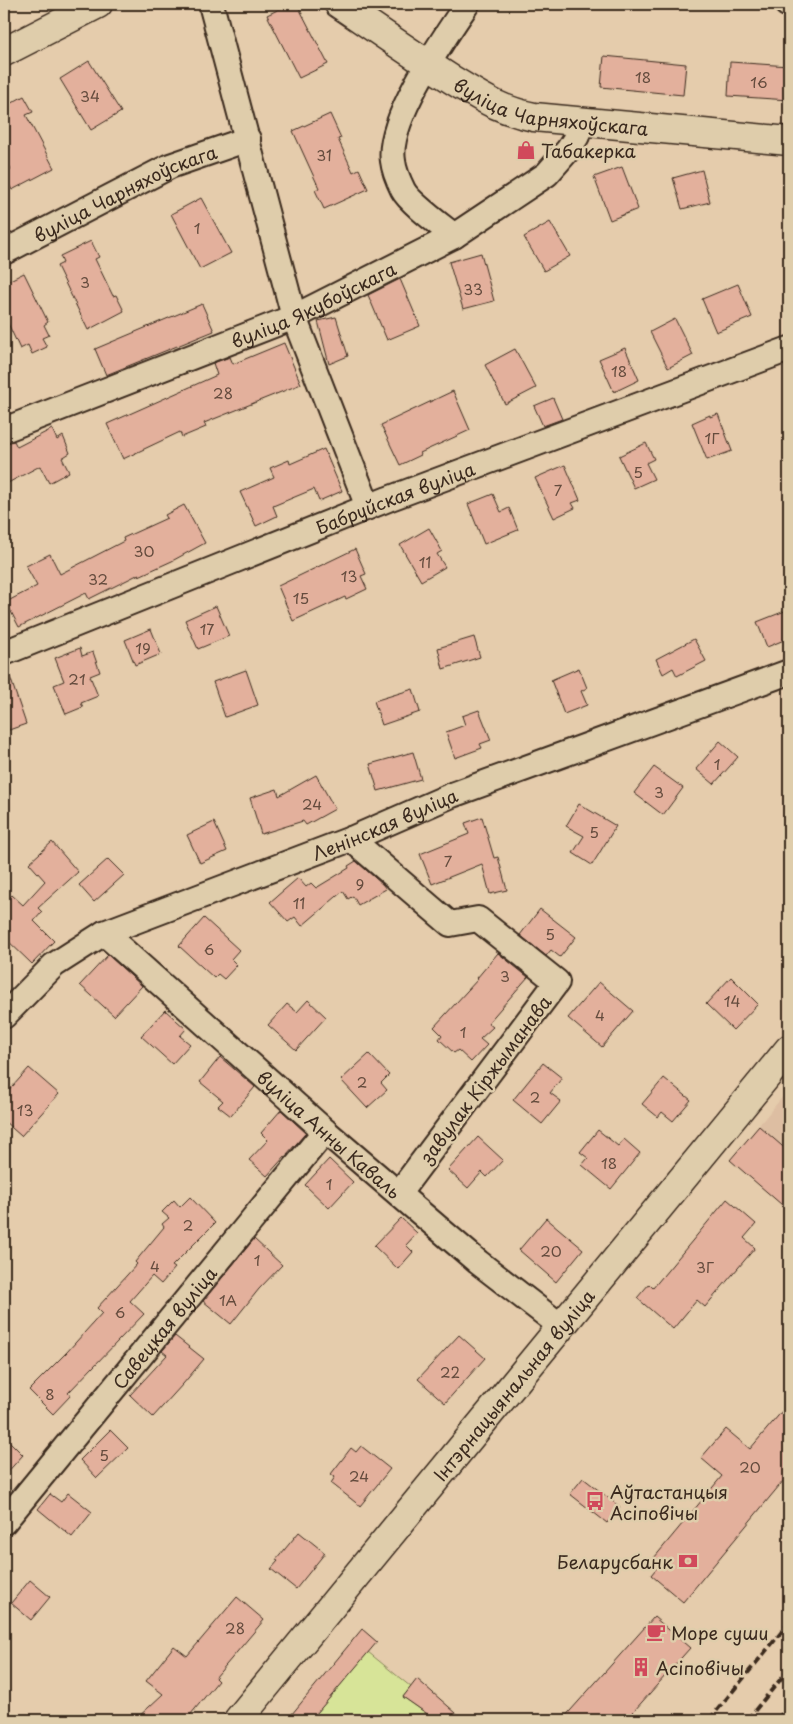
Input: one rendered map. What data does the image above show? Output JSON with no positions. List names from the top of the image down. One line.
{"streets":{"street":["вуліца Чарняхоўскага","вуліца Якубоўскага","Бабруйская вуліца","Ленінская вуліца","завулак Кіржыманава","вуліца Анны Каваль","Савецкая вуліца","Інтэрнацыянальная вуліца"]},"crossings":[["вуліца Чарняхоўскага","вуліца Якубоўскага"],["Ленінская вуліца","завулак Кіржыманава"],["Ленінская вуліца","вуліца Анны Каваль"],["завулак Кіржыманава","вуліца Анны Каваль"],["вуліца Анны Каваль","Савецкая вуліца"],["вуліца Анны Каваль","Інтэрнацыянальная вуліца"]],"places":{"shop":["Табакерка"],"bus stop":["Аўтастанцыя Асіповічы"],"bank":["Беларусбанк"],"cafe":["Море суши"],"building":["Асіповічы"]},"house_numbers":["18","16","34","31","1","3","33","18","28","1Г","5","7","30","11","13","32","15","17","19","21","1","3","24","5","7","9","11","5","6","3","14","4","1","2","2","13","18","1","2","20","1","4","3Г","1А","6","22","8","5","20","24","28"]}
